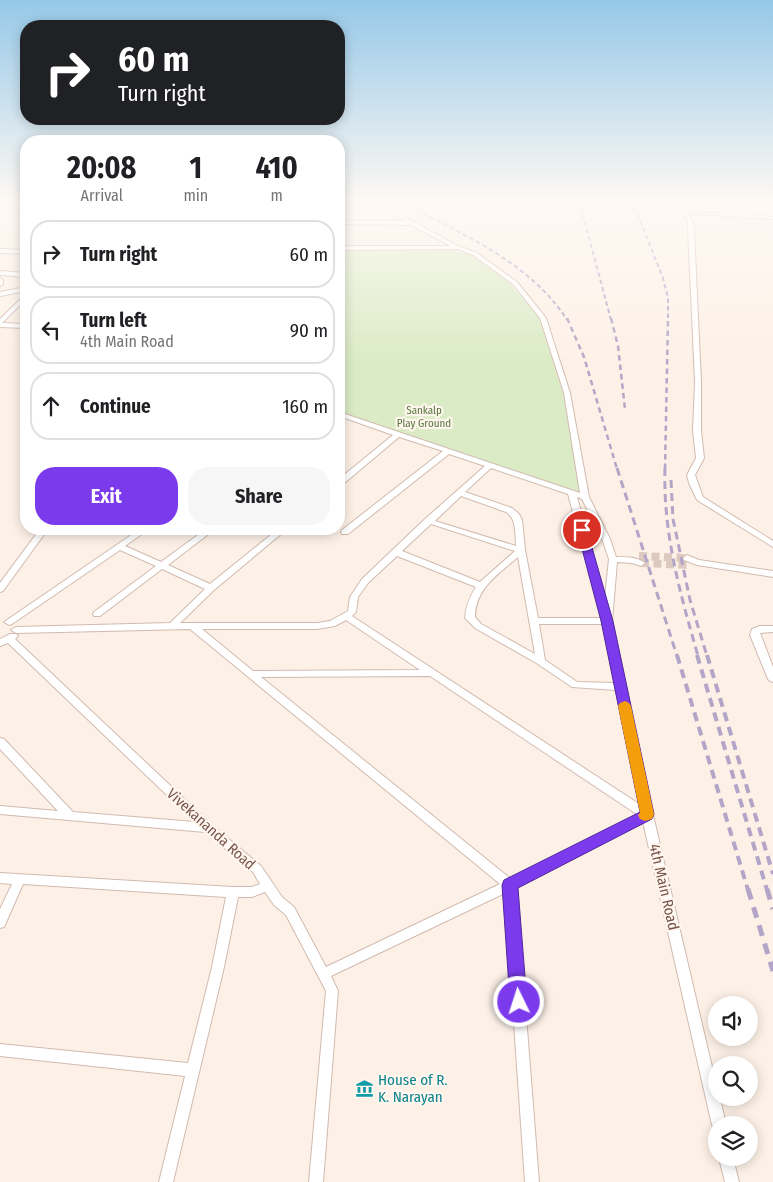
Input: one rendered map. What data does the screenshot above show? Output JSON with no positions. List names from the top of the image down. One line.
{"streets":{"street":["Vivekananda Road","4th Main Road"]},"parks":["Sankalp Play Ground"],"places":{"museum":["House of R. K. Narayan"]},"page":{"turn":["60 m","Turn right"],"eta":["20:08","Arrival","1","min","410","m"],"list":[{"name":"Turn right","value":"60 m"},{"name":"Turn left","note":"4th Main Road","value":"90 m"},{"name":"Continue","value":"160 m"}],"buttons":["Exit","Share"]}}
